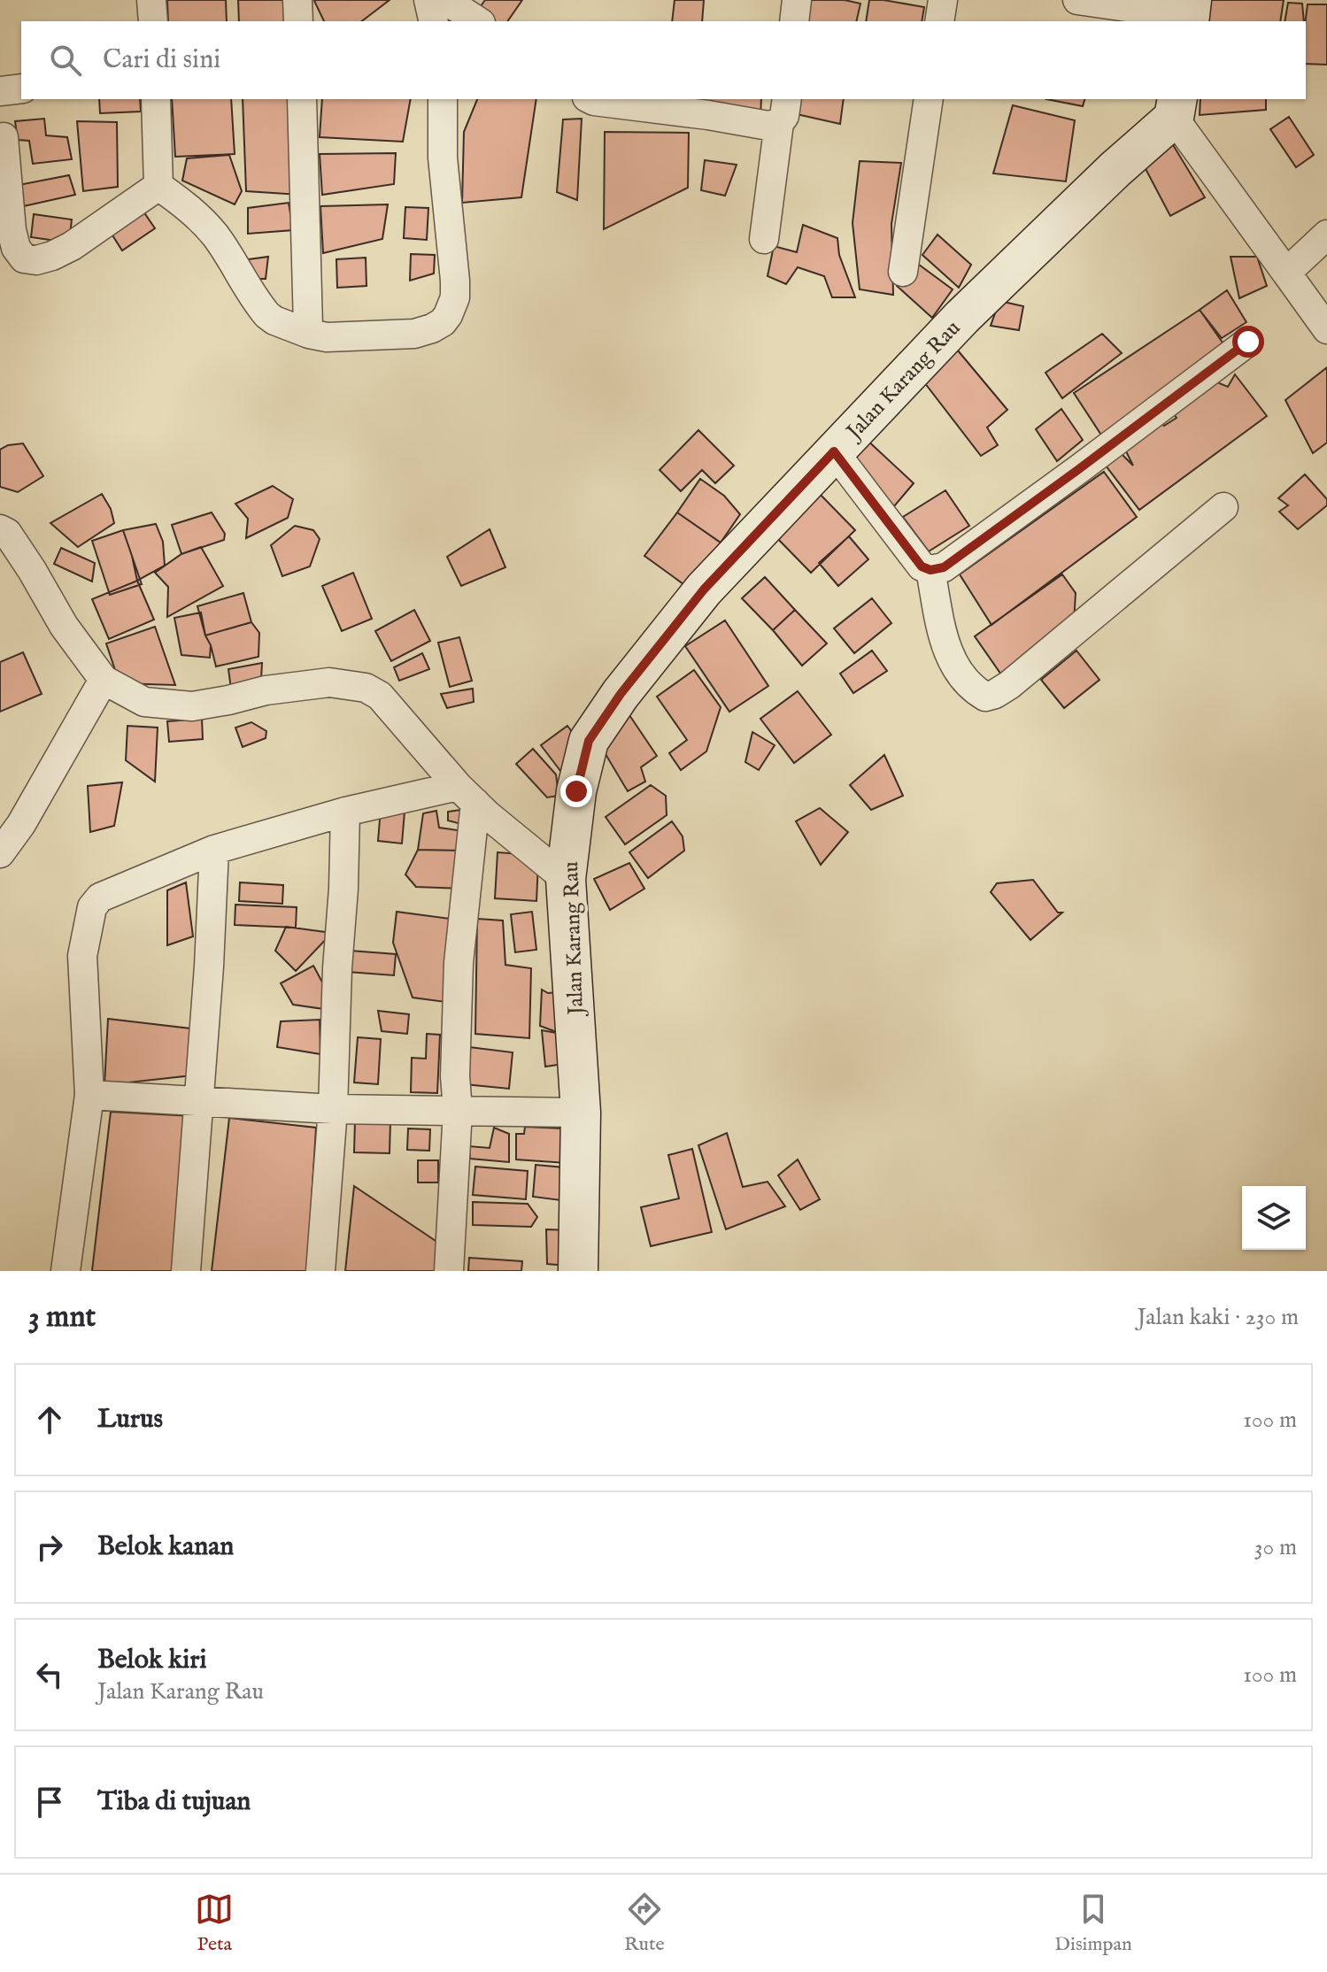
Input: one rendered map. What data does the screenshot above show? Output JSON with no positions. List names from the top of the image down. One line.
{"streets":{"street":["Jalan Karang Rau"]},"page":{"search":"Cari di sini","heading":["3 mnt","Jalan kaki · 230 m"],"list":[["Lurus","100 m"],["Belok kanan","30 m"],["Belok kiri","Jalan Karang Rau","100 m"],"Tiba di tujuan"],"nav":["Peta","Rute","Disimpan"]}}
